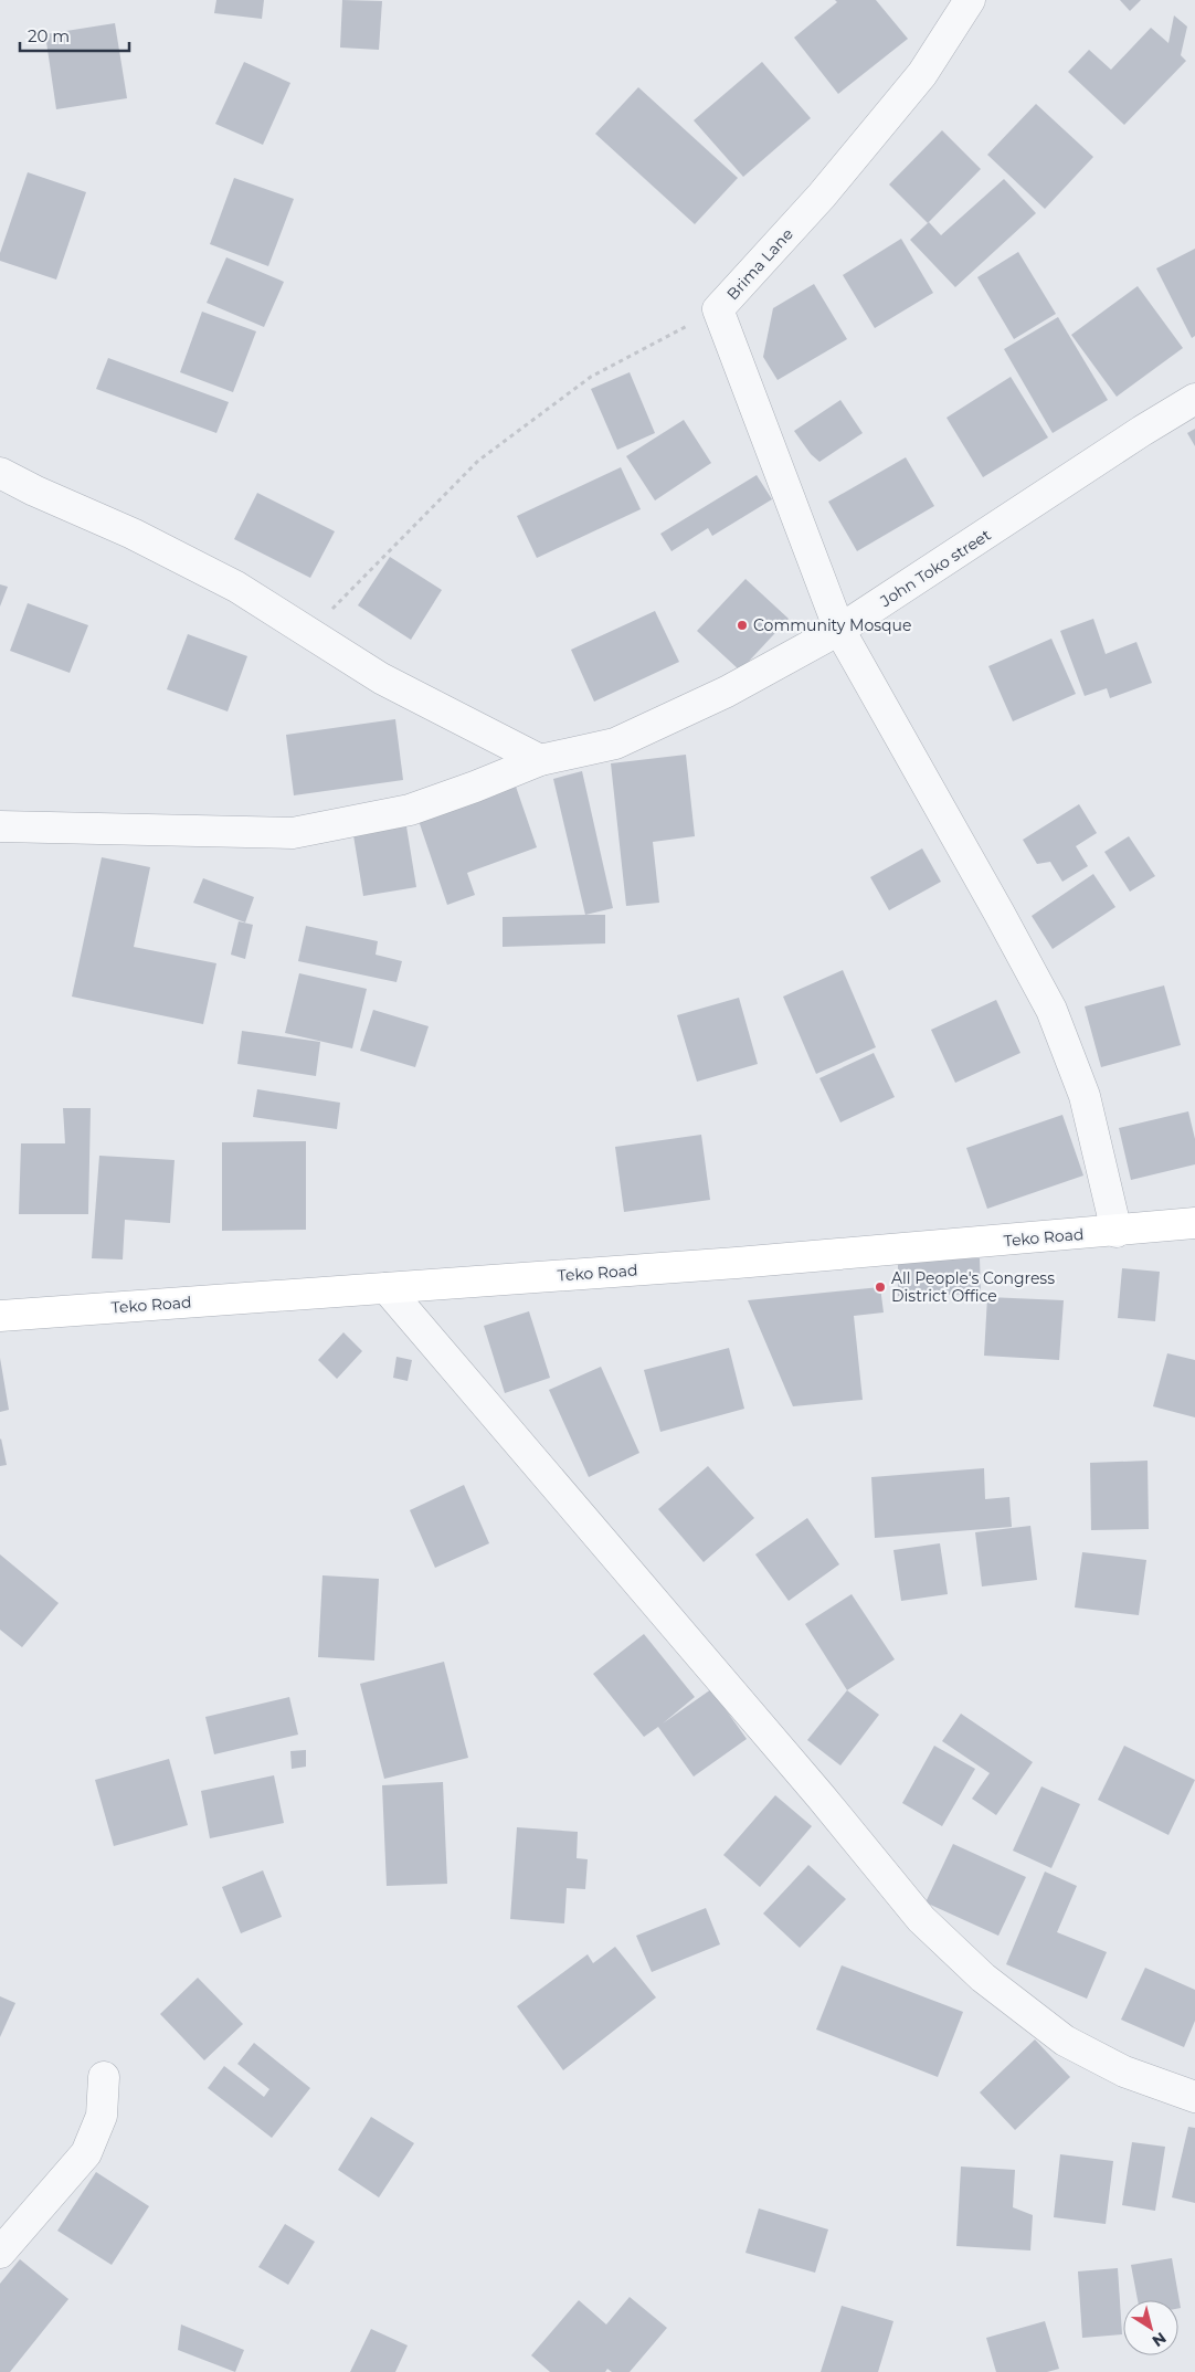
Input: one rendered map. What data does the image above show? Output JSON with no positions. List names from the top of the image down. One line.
{"streets":{"street":["Brima Lane","John Toko street","Teko Road"]},"crossings":[["Brima Lane","John Toko street"],["Brima Lane","Teko Road"]],"places":["Community Mosque","All People's Congress District Office"],"scale_bar":"20 m","north":"bottom right"}
